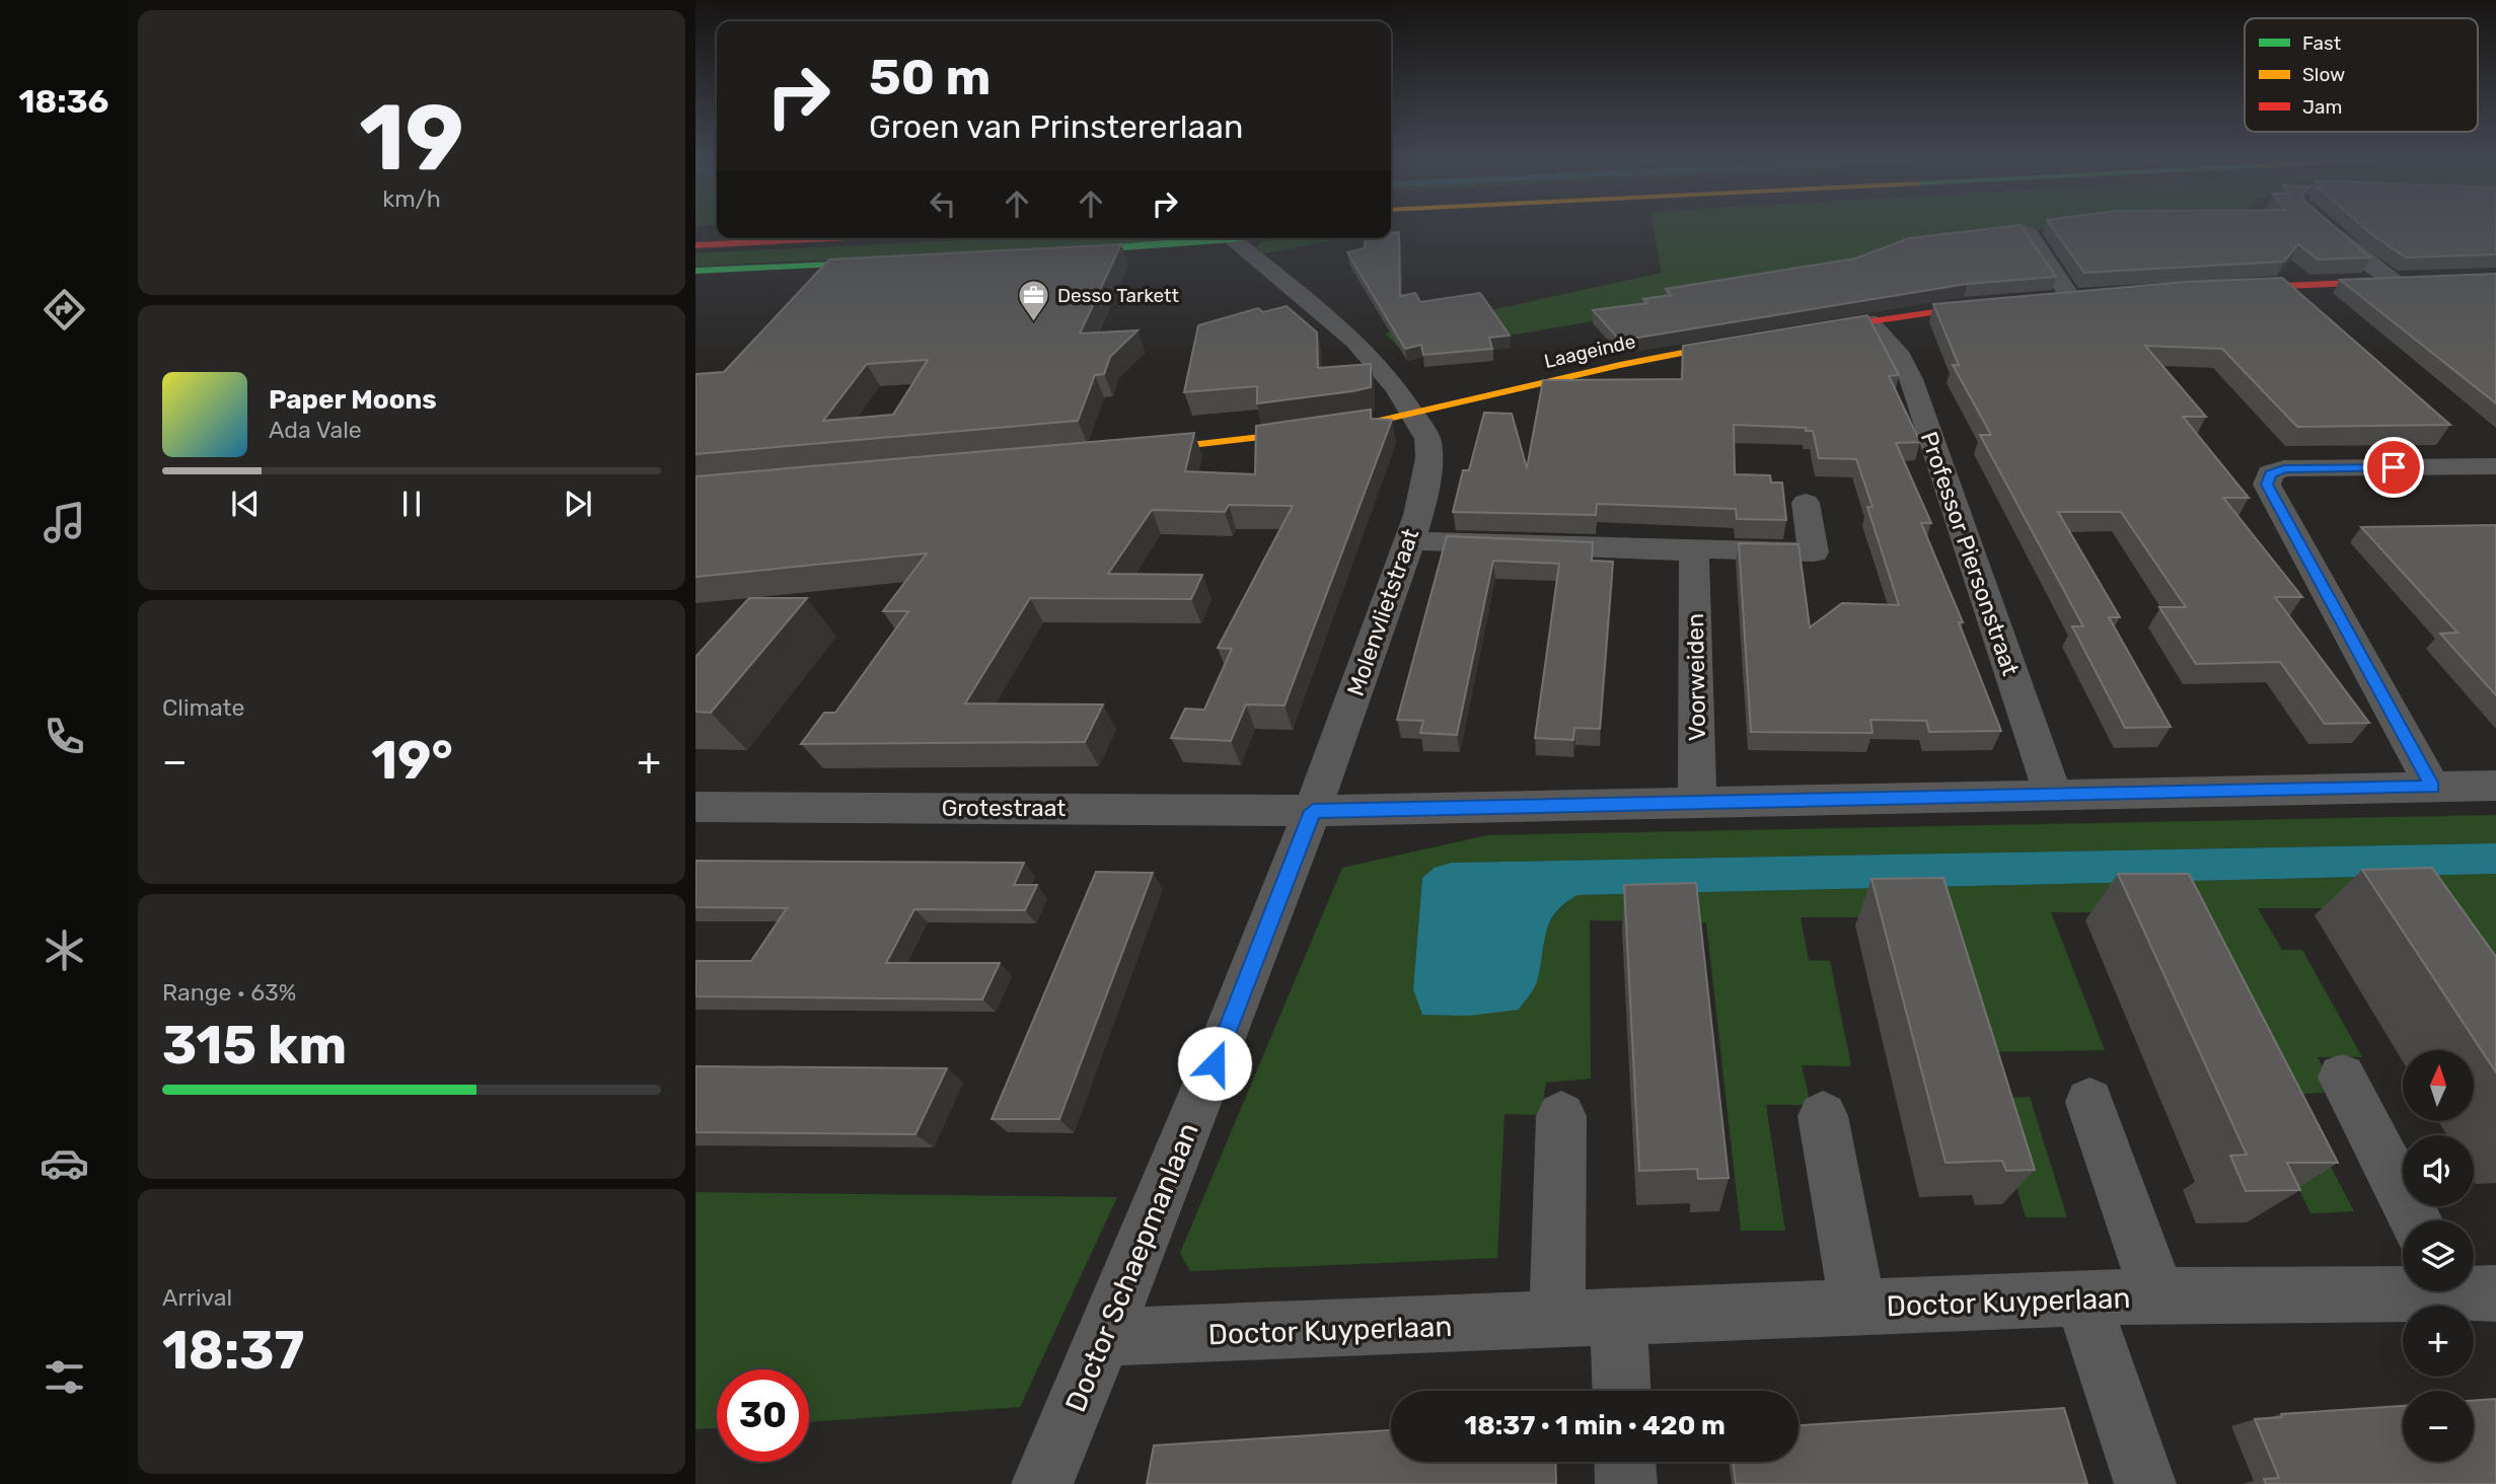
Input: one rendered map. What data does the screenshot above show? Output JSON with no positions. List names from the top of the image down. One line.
{"streets":{"main road":["Laageinde"],"street":["Professor Piersonstraat","Molenvlietstraat","Voorweiden","Grotestraat","Doctor Schaepmanlaan","Doctor Kuyperlaan"]},"crossings":[["Laageinde","Molenvlietstraat"],["Professor Piersonstraat","Grotestraat"],["Molenvlietstraat","Grotestraat"],["Molenvlietstraat","Doctor Schaepmanlaan"],["Voorweiden","Grotestraat"],["Grotestraat","Doctor Schaepmanlaan"],["Doctor Schaepmanlaan","Doctor Kuyperlaan"]],"places":{"office":["Desso Tarkett"]},"legend":["Fast","Slow","Jam"],"north":"top","page":{"tabs":"18:36","tile":[["19","km/h"],"Climate",["Range · 63%","315 km"],["Arrival","18:37"]],"turn":["50 m","Groen van Prinstererlaan"],"song":["Paper Moons","Ada Vale"],"heat":["−","19°","+"],"map_buttons":["+","−"],"limit":"30","trip":"18:37 · 1 min · 420 m"}}
